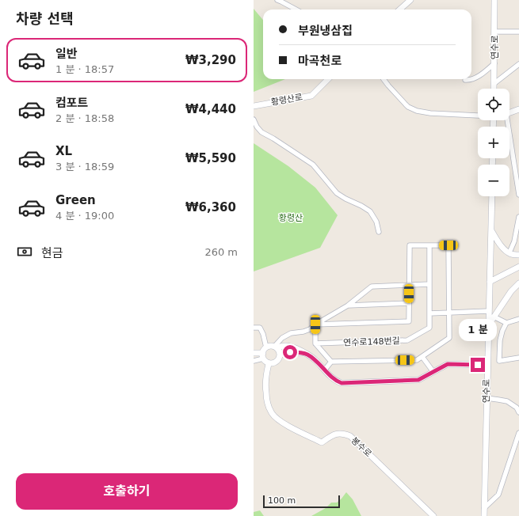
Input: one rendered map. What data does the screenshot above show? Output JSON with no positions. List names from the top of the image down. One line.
{"streets":{"street":["연수로","황령산로","연수로148번길","봉수로"]},"parks":["황령산"],"scale_bar":"100 m","page":{"heading":"차량 선택","banner":["부원냉삼집","마곡천로"],"list":[{"name":"일반","note":"1 분 · 18:57","value":"₩3,290"},{"name":"컴포트","note":"2 분 · 18:58","value":"₩4,440"},{"name":"XL","note":"3 분 · 18:59","value":"₩5,590"},{"name":"Green","note":"4 분 · 19:00","value":"₩6,360"}],"map_buttons":["+","−"],"pay":["현금","260 m"],"bubble":"1 분","buttons":"호출하기","scale":"100 m"}}
